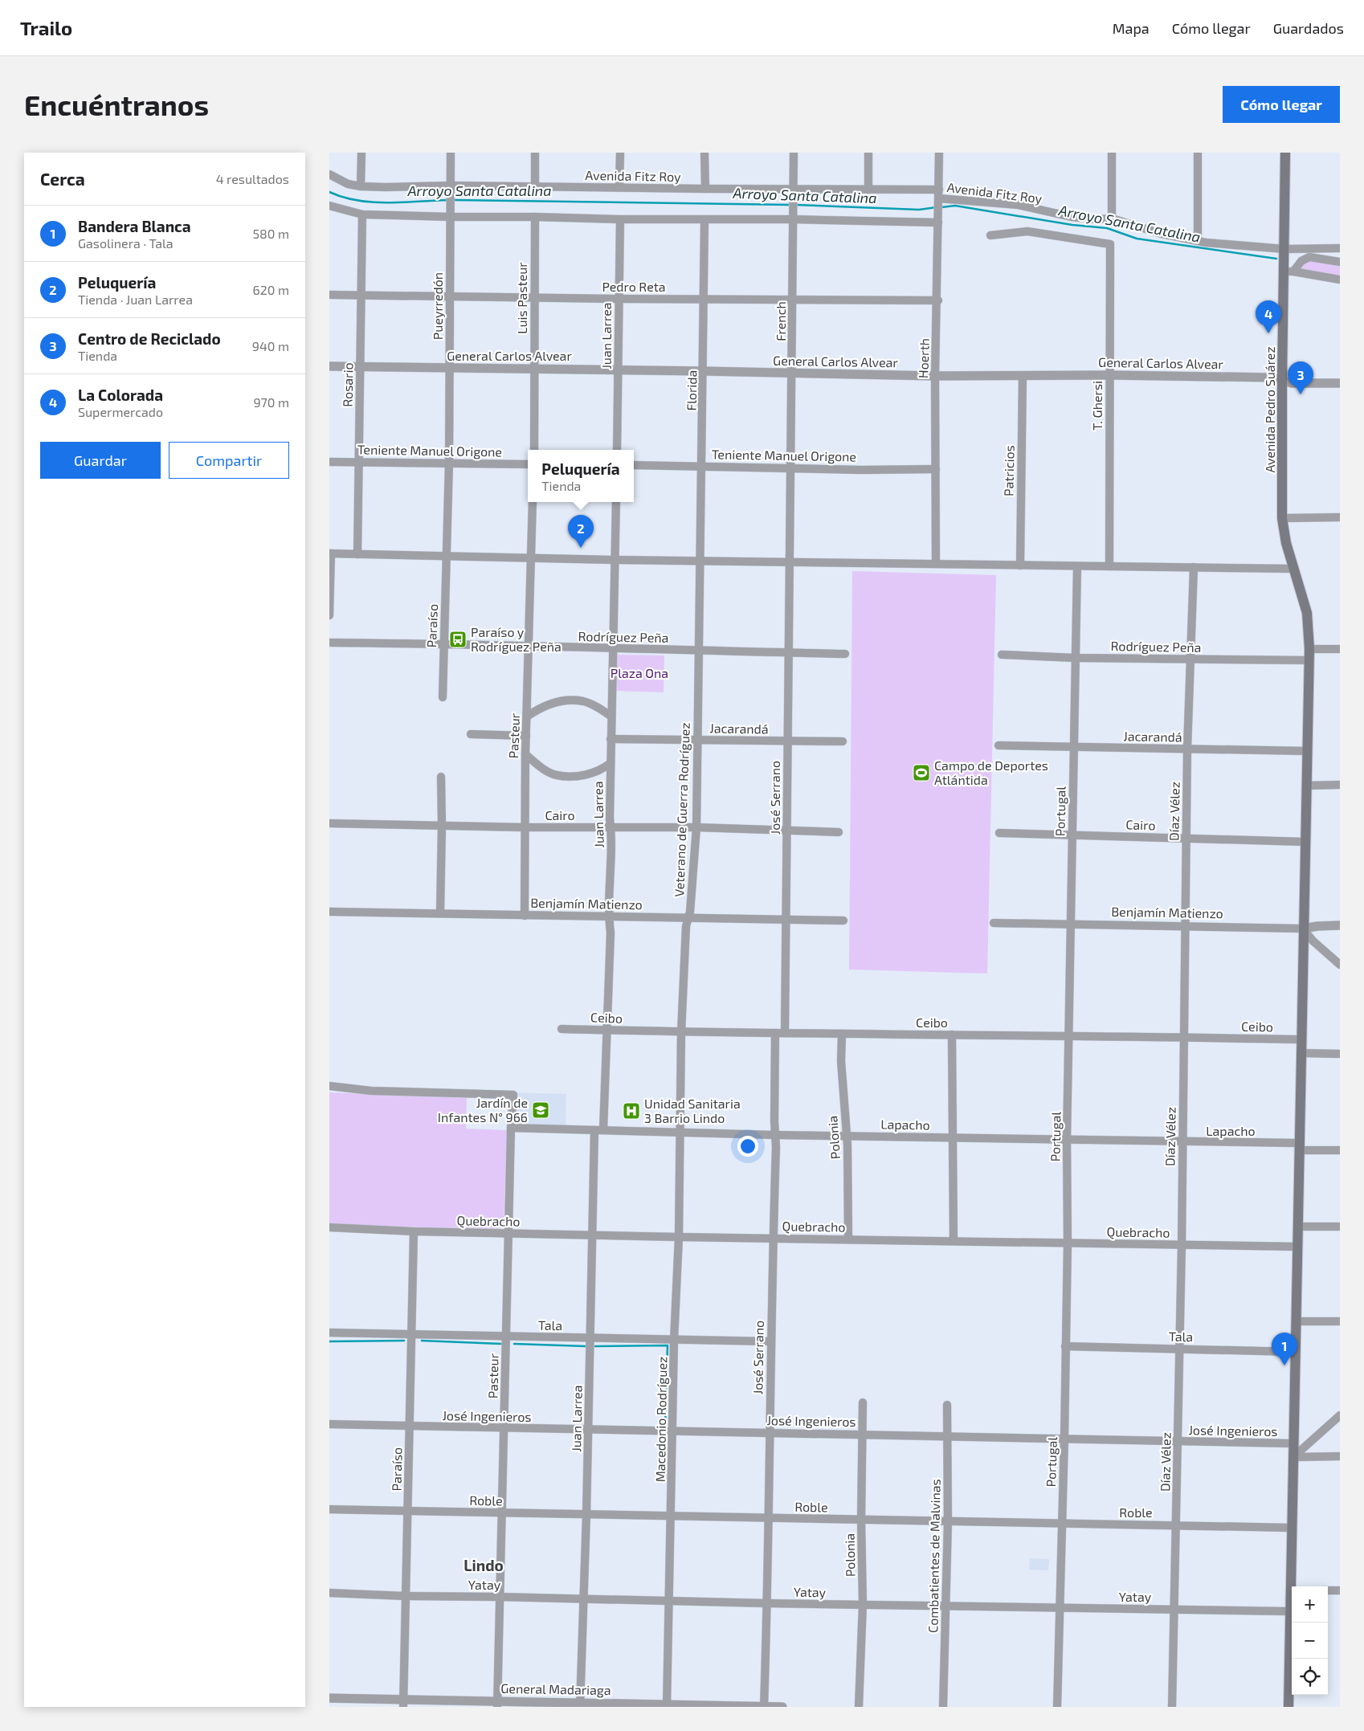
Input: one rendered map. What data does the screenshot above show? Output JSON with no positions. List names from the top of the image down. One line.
{"streets":{"main road":["Avenida Pedro Suárez"],"street":["Avenida Fitz Roy","Pedro Reta","Luis Pasteur","Pueyrredón","French","Juan Larrea","General Carlos Alvear","Hoerth","Rosario","Florida","T. Ghersi","Teniente Manuel Origone","Patricios","Paraíso","Rodríguez Peña","Jacarandá","Pasteur","José Serrano","Veterano de Guerra Rodríguez","Portugal","Díaz Vélez","Cairo","Benjamín Matienzo","Ceibo","Lapacho","Polonia","Quebracho","Tala","José Ingenieros","Macedonio Rodríguez","Roble","Combatientes de Malvinas","Yatay","General Madariaga"]},"crossings":[["Avenida Fitz Roy","Pueyrredón"],["Avenida Fitz Roy","French"],["Avenida Fitz Roy","Hoerth"],["Avenida Fitz Roy","Avenida Pedro Suárez"],["Pedro Reta","Luis Pasteur"],["Pedro Reta","Pueyrredón"],["Pedro Reta","French"],["Pedro Reta","Juan Larrea"],["Pedro Reta","Hoerth"],["Pedro Reta","Rosario"],["Pedro Reta","Florida"],["Luis Pasteur","General Carlos Alvear"],["Pueyrredón","General Carlos Alvear"],["Pueyrredón","Teniente Manuel Origone"],["Pueyrredón","Paraíso"],["French","General Carlos Alvear"],["French","Teniente Manuel Origone"],["French","José Serrano"],["Juan Larrea","General Carlos Alvear"],["Juan Larrea","Rodríguez Peña"],["Juan Larrea","Jacarandá"],["Juan Larrea","Pasteur"],["Juan Larrea","Cairo"],["Juan Larrea","Benjamín Matienzo"],["Juan Larrea","Ceibo"],["Juan Larrea","Lapacho"],["Juan Larrea","Quebracho"],["Juan Larrea","Tala"],["Juan Larrea","José Ingenieros"],["Juan Larrea","Roble"],["Juan Larrea","Yatay"],["Juan Larrea","General Madariaga"],["General Carlos Alvear","Hoerth"],["General Carlos Alvear","Rosario"],["General Carlos Alvear","Florida"],["General Carlos Alvear","T. Ghersi"],["General Carlos Alvear","Avenida Pedro Suárez"],["General Carlos Alvear","Patricios"],["Hoerth","Teniente Manuel Origone"],["Rosario","Teniente Manuel Origone"],["Florida","Teniente Manuel Origone"],["Florida","Veterano de Guerra Rodríguez"],["Avenida Pedro Suárez","Rodríguez Peña"],["Avenida Pedro Suárez","Jacarandá"],["Avenida Pedro Suárez","Cairo"],["Avenida Pedro Suárez","Benjamín Matienzo"],["Avenida Pedro Suárez","Ceibo"],["Avenida Pedro Suárez","Lapacho"],["Avenida Pedro Suárez","Quebracho"],["Avenida Pedro Suárez","Tala"],["Avenida Pedro Suárez","José Ingenieros"],["Avenida Pedro Suárez","Roble"],["Avenida Pedro Suárez","Yatay"],["Paraíso","Rodríguez Peña"],["Paraíso","Quebracho"],["Paraíso","Tala"],["Paraíso","José Ingenieros"],["Paraíso","Roble"],["Paraíso","Yatay"],["Paraíso","General Madariaga"],["Rodríguez Peña","Pasteur"],["Rodríguez Peña","José Serrano"],["Rodríguez Peña","Veterano de Guerra Rodríguez"],["Rodríguez Peña","Portugal"],["Rodríguez Peña","Díaz Vélez"],["Jacarandá","Pasteur"],["Jacarandá","José Serrano"],["Jacarandá","Veterano de Guerra Rodríguez"],["Jacarandá","Portugal"],["Jacarandá","Díaz Vélez"],["Pasteur","Cairo"],["Pasteur","Benjamín Matienzo"],["Pasteur","Lapacho"],["Pasteur","Quebracho"],["Pasteur","Tala"],["Pasteur","José Ingenieros"],["Pasteur","Roble"],["Pasteur","Yatay"],["Pasteur","General Madariaga"],["José Serrano","Cairo"],["José Serrano","Benjamín Matienzo"],["José Serrano","Ceibo"],["José Serrano","Lapacho"],["José Serrano","Quebracho"],["José Serrano","Tala"],["José Serrano","José Ingenieros"],["José Serrano","Roble"],["José Serrano","Yatay"],["José Serrano","General Madariaga"],["Veterano de Guerra Rodríguez","Cairo"],["Veterano de Guerra Rodríguez","Benjamín Matienzo"],["Veterano de Guerra Rodríguez","Ceibo"],["Veterano de Guerra Rodríguez","Lapacho"],["Veterano de Guerra Rodríguez","Macedonio Rodríguez"],["Portugal","Cairo"],["Portugal","Benjamín Matienzo"],["Portugal","Ceibo"],["Portugal","Lapacho"],["Portugal","Quebracho"],["Portugal","Tala"],["Portugal","José Ingenieros"],["Portugal","Roble"],["Portugal","Yatay"],["Díaz Vélez","Cairo"],["Díaz Vélez","Benjamín Matienzo"],["Díaz Vélez","Ceibo"],["Díaz Vélez","Lapacho"],["Díaz Vélez","Quebracho"],["Díaz Vélez","Tala"],["Díaz Vélez","José Ingenieros"],["Díaz Vélez","Roble"],["Díaz Vélez","Yatay"],["Ceibo","Polonia"],["Lapacho","Polonia"],["Lapacho","Macedonio Rodríguez"],["Polonia","Quebracho"],["Polonia","José Ingenieros"],["Polonia","Roble"],["Polonia","Yatay"],["Quebracho","Macedonio Rodríguez"],["Tala","Macedonio Rodríguez"],["José Ingenieros","Macedonio Rodríguez"],["José Ingenieros","Combatientes de Malvinas"],["Macedonio Rodríguez","Roble"],["Macedonio Rodríguez","Yatay"],["Macedonio Rodríguez","General Madariaga"],["Roble","Combatientes de Malvinas"],["Combatientes de Malvinas","Yatay"]],"districts":["Lindo"],"water":["Arroyo Santa Catalina"],"parks":["Plaza Ona"],"places":{"bus stop":["Paraíso y Rodríguez Peña"],"sports":["Campo de Deportes Atlántida"],"school or university":["Jardín de Infantes N° 966"],"hospital":["Unidad Sanitaria 3 Barrio Lindo"]},"page":{"header":"Trailo","nav":["Mapa","Cómo llegar","Guardados"],"buttons":["Cómo llegar",["Guardar","Compartir"]],"title":"Encuéntranos","heading":["Cerca","4 resultados"],"list":[{"mark":"1","name":"Bandera Blanca","note":"Gasolinera · Tala","value":"580 m"},{"mark":"2","name":"Peluquería","note":"Tienda · Juan Larrea","value":"620 m"},{"mark":"3","name":"Centro de Reciclado","note":"Tienda","value":"940 m"},{"mark":"4","name":"La Colorada","note":"Supermercado","value":"970 m"}],"pins":["4","3","2","1"],"popup":["Peluquería","Tienda"],"map_buttons":["+","−"]}}
